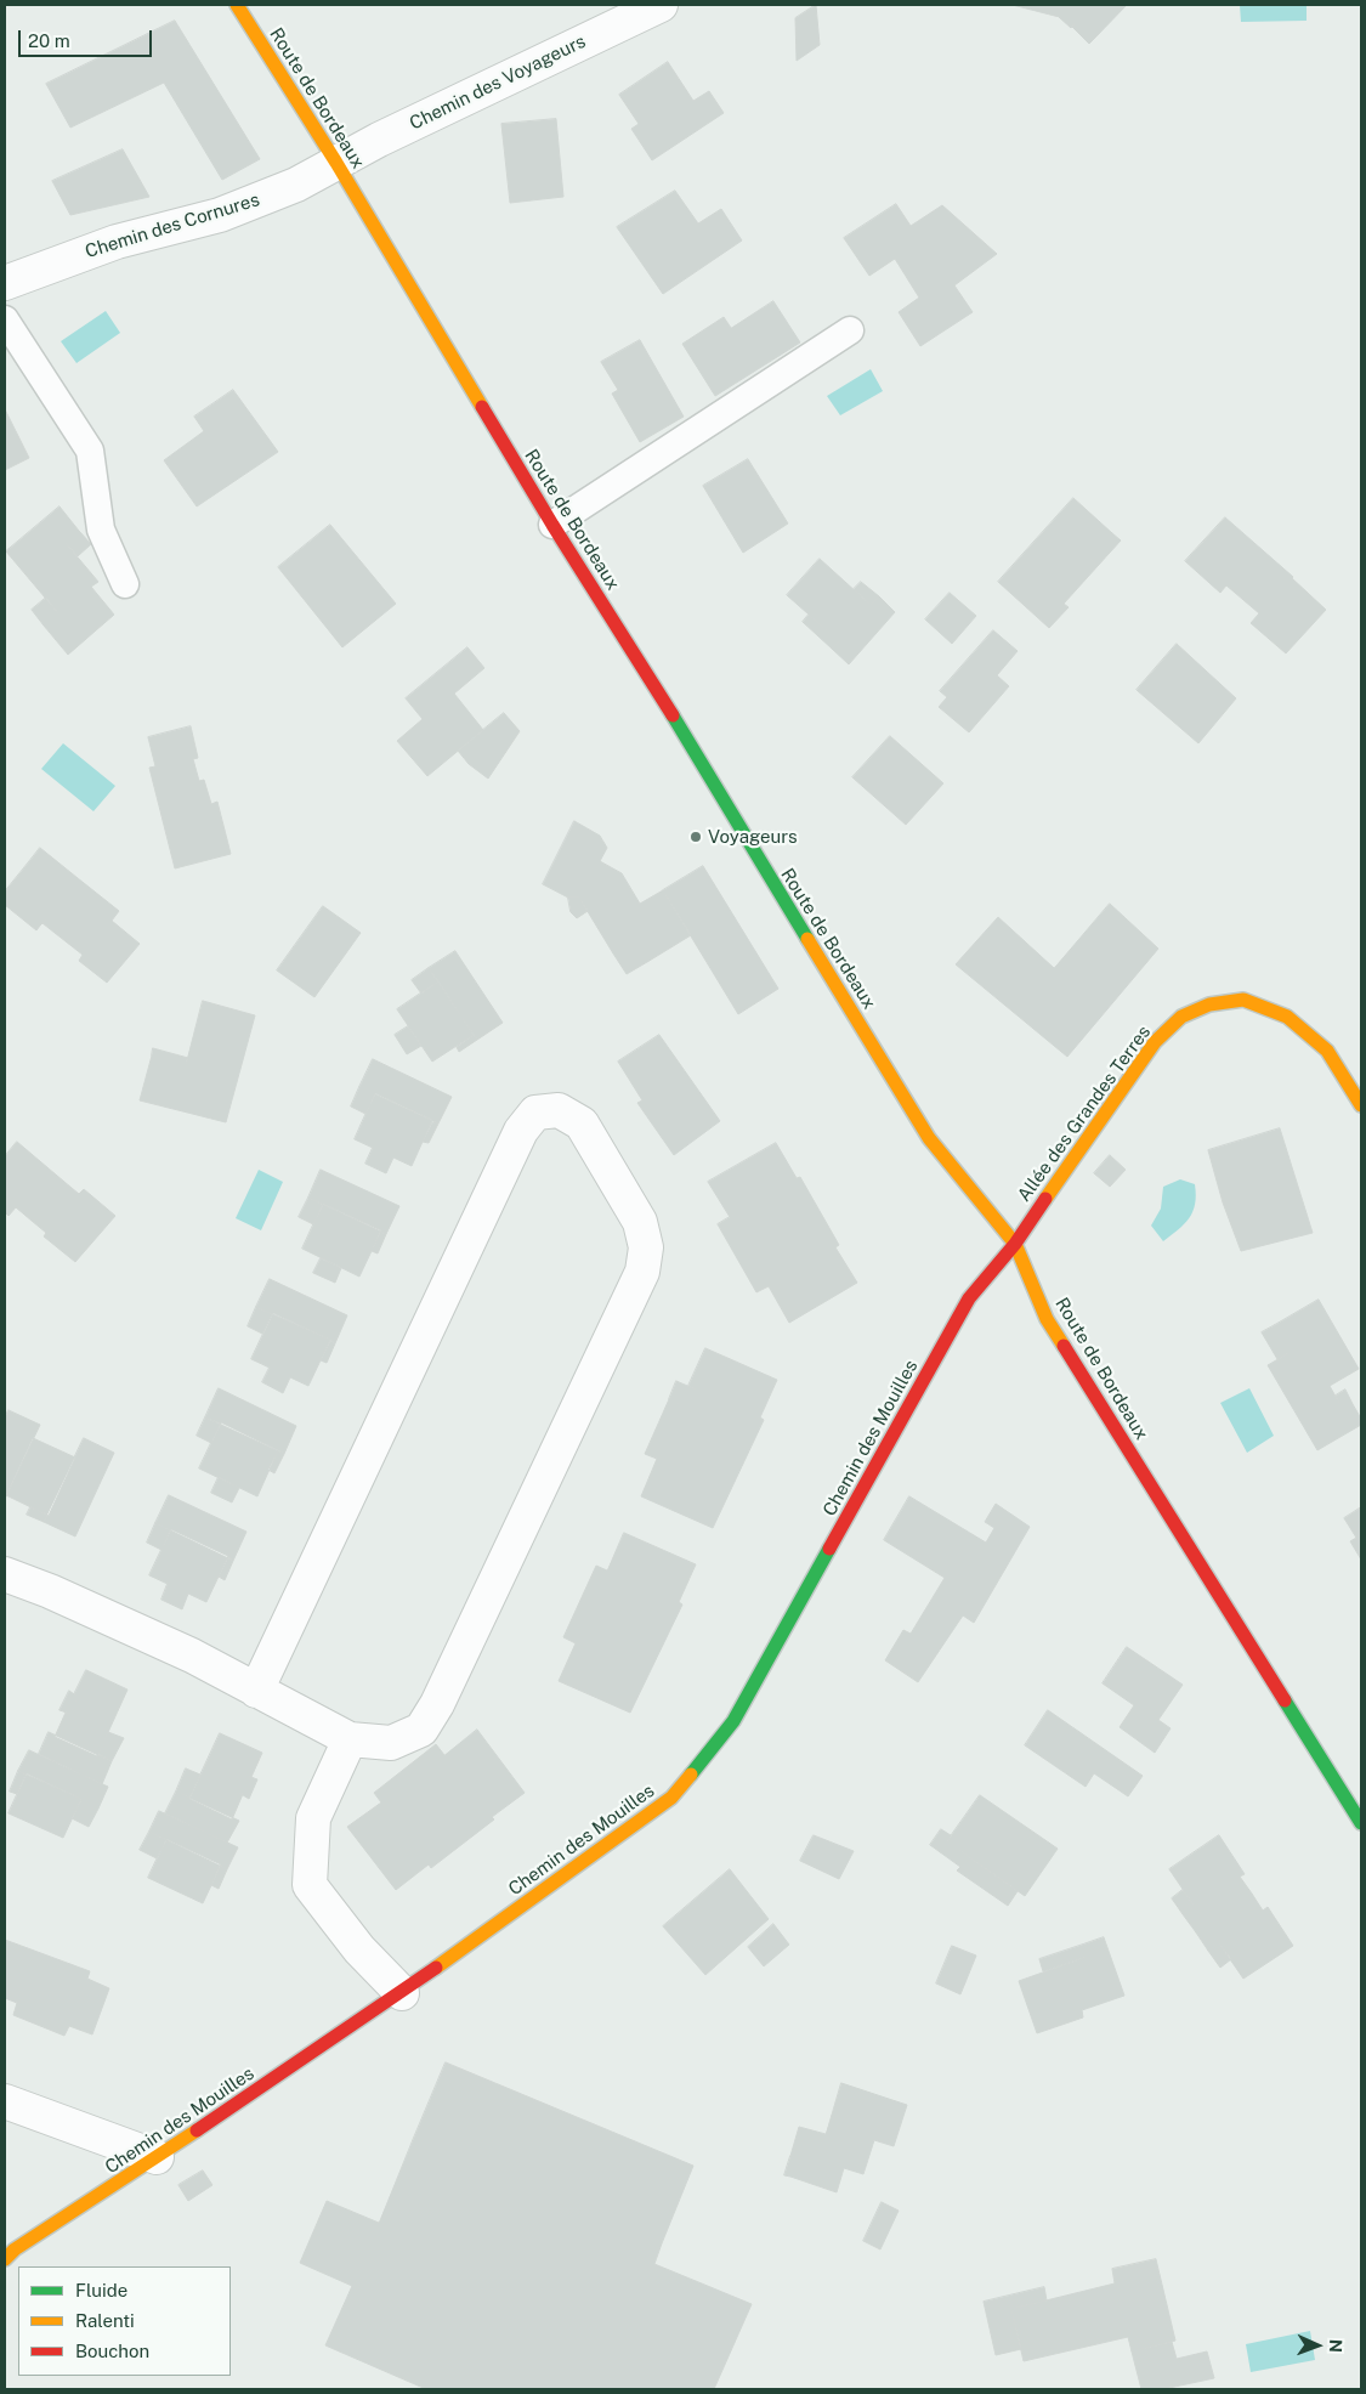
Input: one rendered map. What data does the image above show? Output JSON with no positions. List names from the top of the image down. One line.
{"streets":{"main road":["Route de Bordeaux","Allée des Grandes Terres","Chemin des Mouilles"],"street":["Chemin des Voyageurs","Chemin des Cornures"]},"crossings":[["Chemin des Voyageurs","Route de Bordeaux"],["Chemin des Voyageurs","Chemin des Cornures"],["Route de Bordeaux","Chemin des Cornures"],["Route de Bordeaux","Allée des Grandes Terres"],["Route de Bordeaux","Chemin des Mouilles"],["Allée des Grandes Terres","Chemin des Mouilles"]],"places":["Voyageurs"],"legend":["Fluide","Ralenti","Bouchon"],"scale_bar":"20 m","north":"right"}
